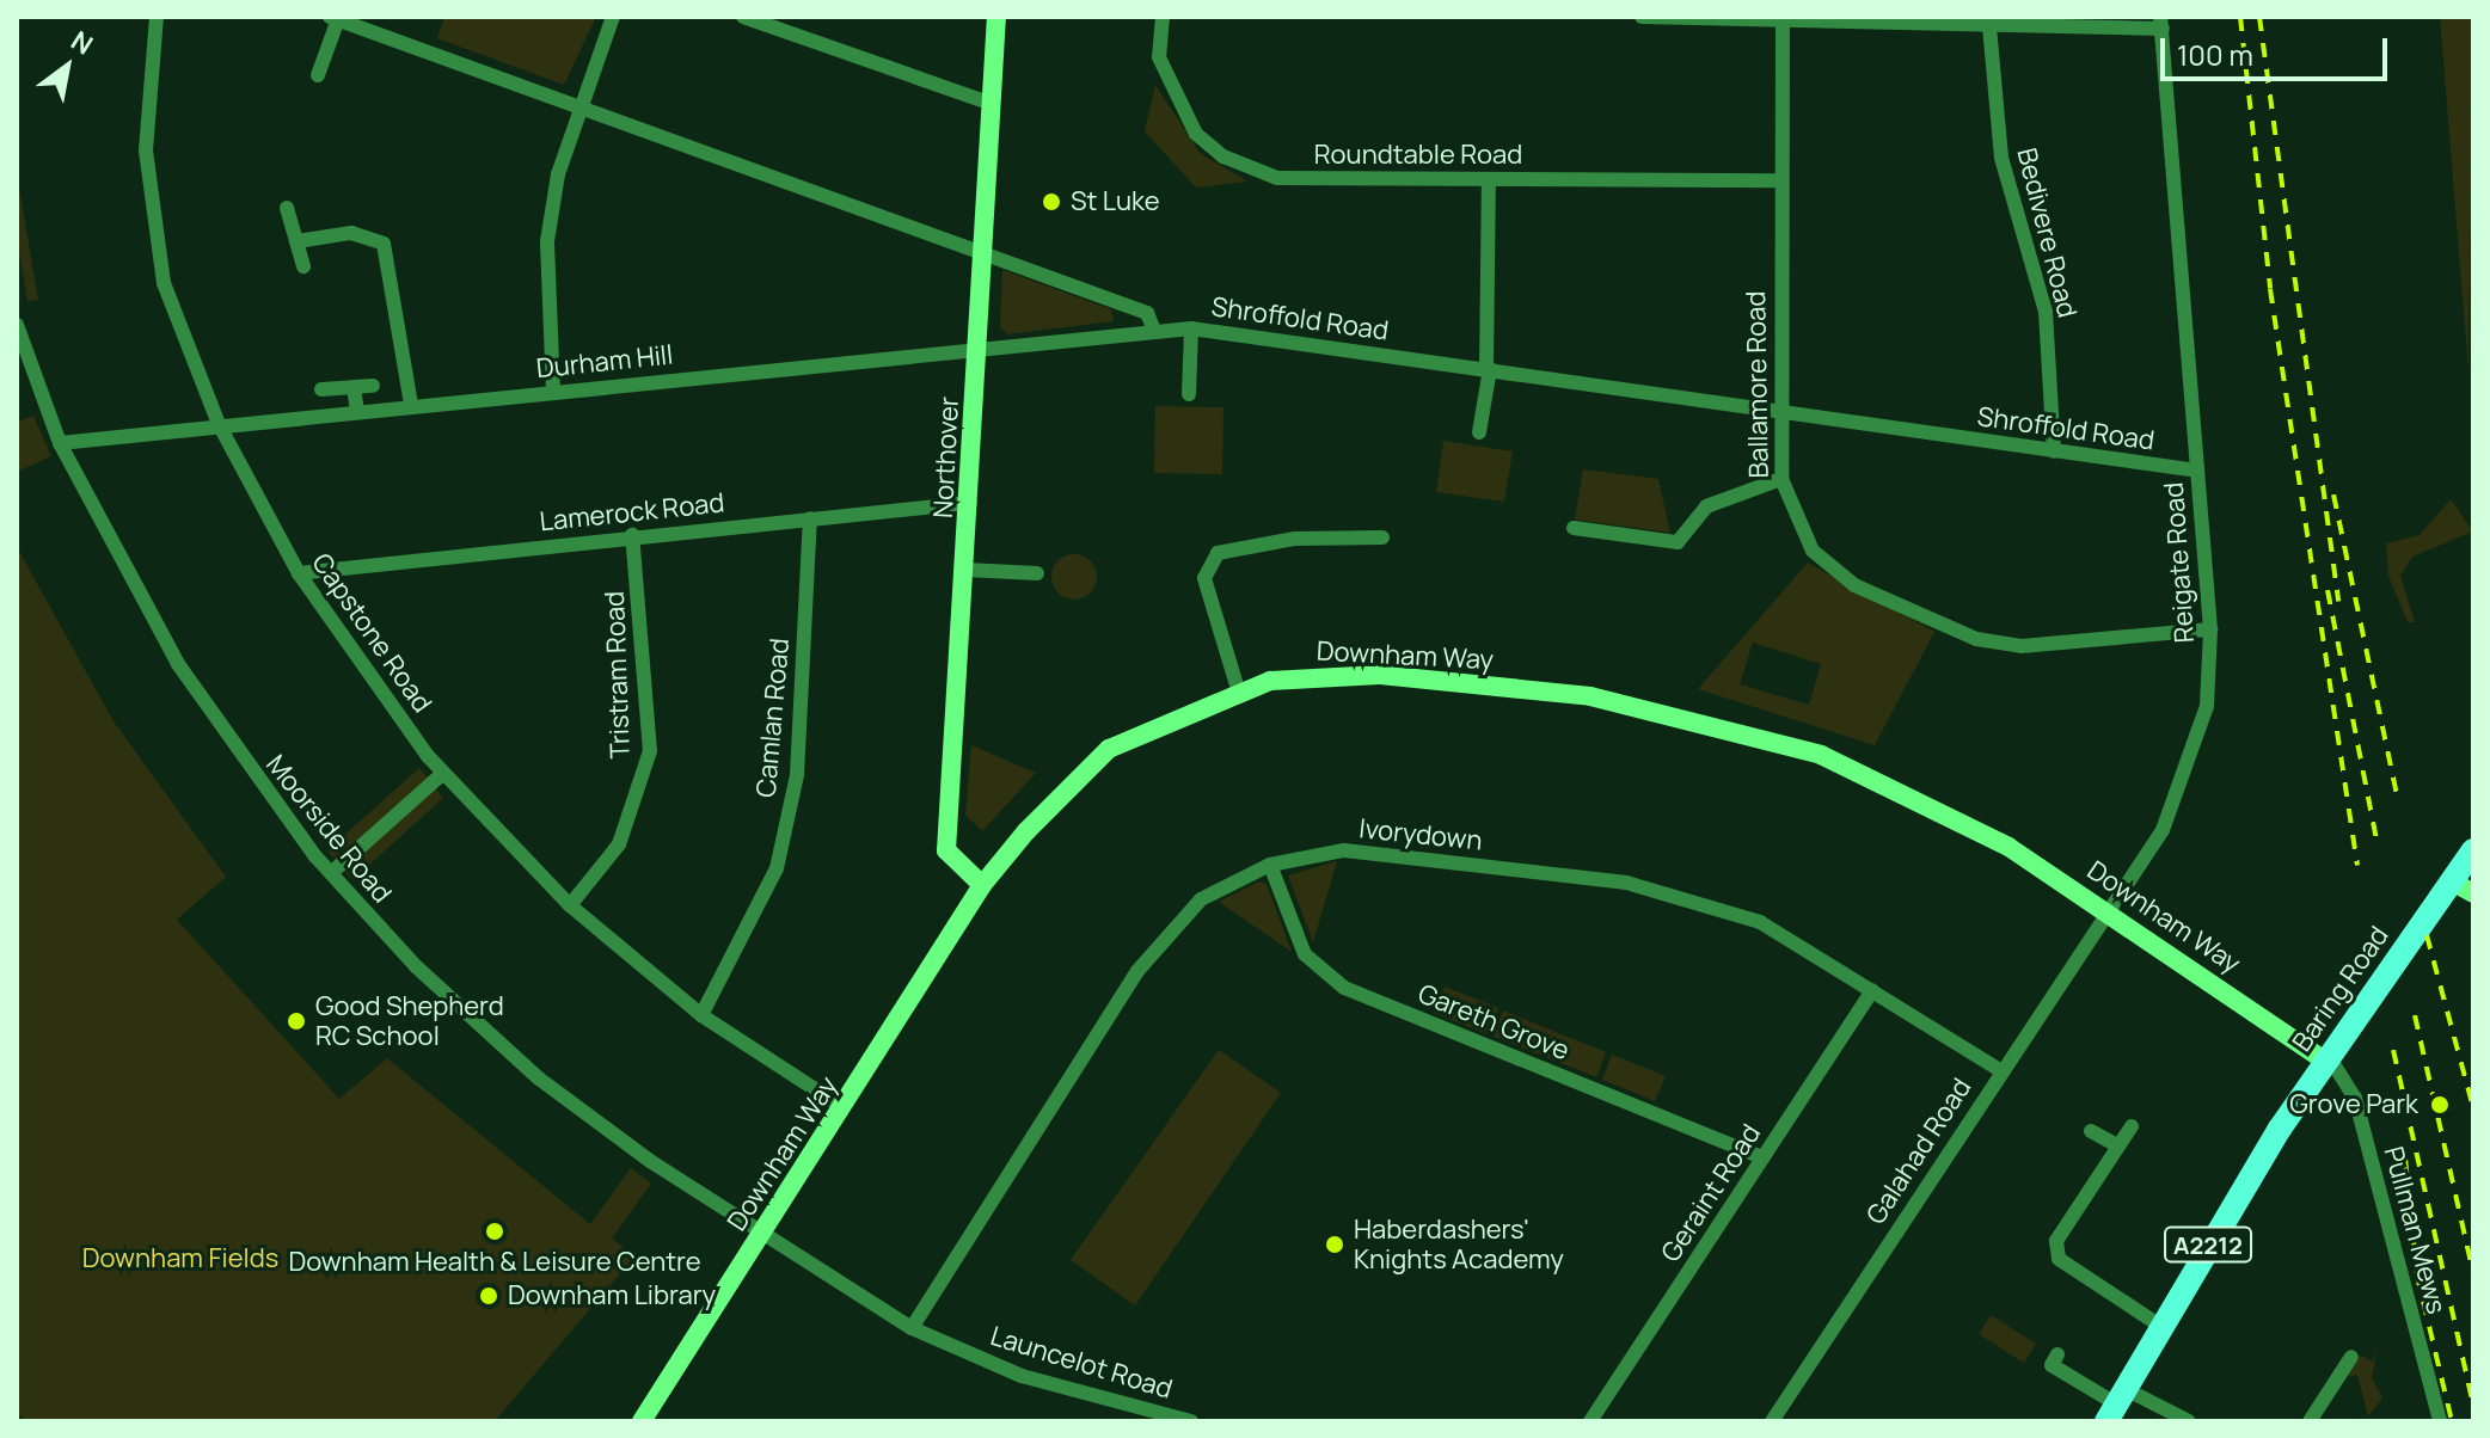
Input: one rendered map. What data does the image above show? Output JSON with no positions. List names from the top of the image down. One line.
{"streets":{"main road":["Baring Road","A2212"],"street":["Roundtable Road","Bedivere Road","Shroffold Road","Durham Hill","Ballamore Road","Northover","Lamerock Road","Reigate Road","Capstone Road","Downham Way","Tristram Road","Camlan Road","Moorside Road","Ivorydown","Gareth Grove","Galahad Road","Geraint Road","Pullman Mews","Launcelot Road"]},"crossings":[["Roundtable Road","Ballamore Road"],["Bedivere Road","Shroffold Road"],["Shroffold Road","Durham Hill"],["Shroffold Road","Ballamore Road"],["Shroffold Road","Reigate Road"],["Durham Hill","Northover"],["Durham Hill","Capstone Road"],["Durham Hill","Moorside Road"],["Ballamore Road","Reigate Road"],["Northover","Lamerock Road"],["Northover","Downham Way"],["Lamerock Road","Capstone Road"],["Lamerock Road","Tristram Road"],["Lamerock Road","Camlan Road"],["Reigate Road","Downham Way"],["Reigate Road","Galahad Road"],["Capstone Road","Downham Way"],["Capstone Road","Tristram Road"],["Capstone Road","Camlan Road"],["Downham Way","Moorside Road"],["Downham Way","Baring Road"],["Downham Way","Galahad Road"],["Downham Way","Pullman Mews"],["Downham Way","Launcelot Road"],["Moorside Road","Launcelot Road"],["Ivorydown","Gareth Grove"],["Ivorydown","Galahad Road"],["Ivorydown","Geraint Road"],["Ivorydown","Launcelot Road"],["Baring Road","Pullman Mews"],["Gareth Grove","Geraint Road"]],"parks":["Downham Fields"],"places":["St Luke","Good Shepherd RC School","Grove Park","Downham Health & Leisure Centre","Haberdashers' Knights Academy","Downham Library"],"scale_bar":"100 m","north":"top right"}
